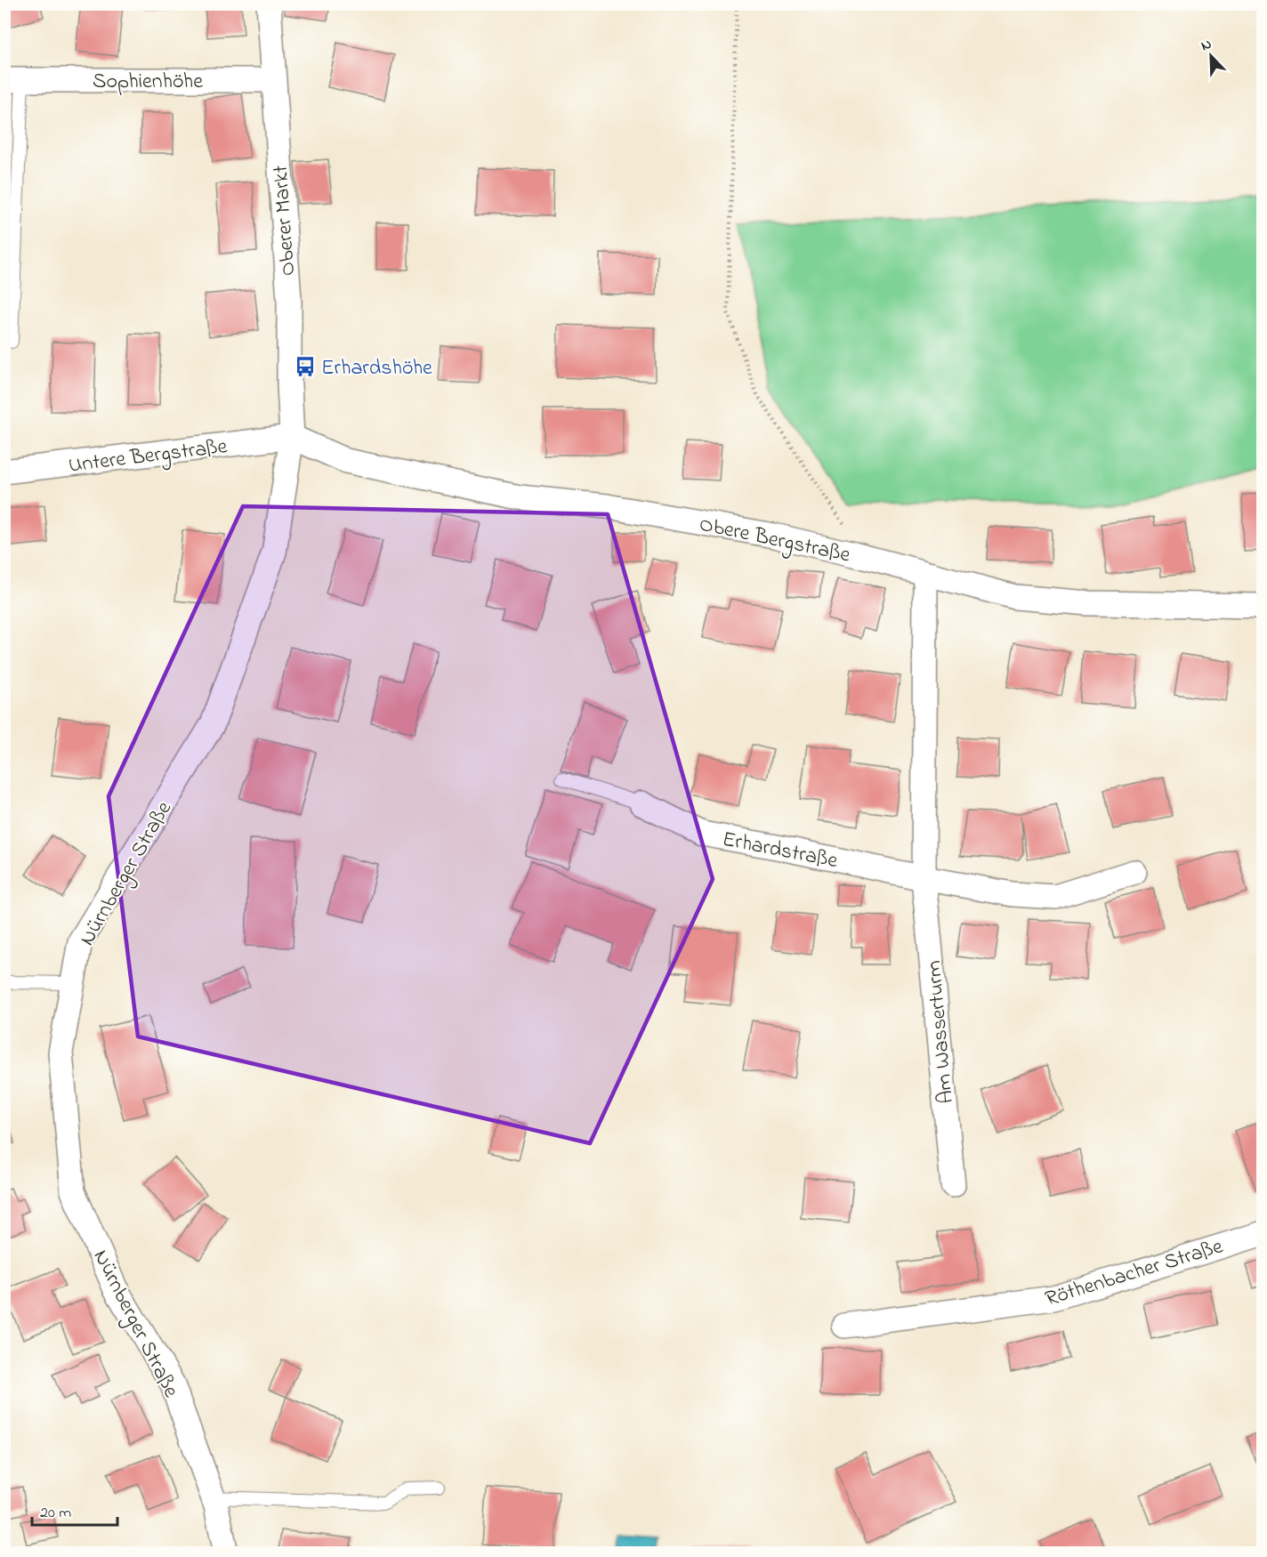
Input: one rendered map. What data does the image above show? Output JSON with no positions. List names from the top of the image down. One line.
{"streets":{"street":["Sophienhöhe","Oberer Markt","Untere Bergstraße","Obere Bergstraße","Erhardstraße","Nürnberger Straße","Am Wasserturm","Röthenbacher Straße"]},"crossings":[["Sophienhöhe","Oberer Markt"],["Oberer Markt","Untere Bergstraße"],["Oberer Markt","Obere Bergstraße"],["Oberer Markt","Nürnberger Straße"],["Untere Bergstraße","Obere Bergstraße"],["Untere Bergstraße","Nürnberger Straße"],["Obere Bergstraße","Nürnberger Straße"],["Obere Bergstraße","Am Wasserturm"],["Erhardstraße","Am Wasserturm"]],"places":{"bus stop":["Erhardshöhe"]},"scale_bar":"20 m","north":"top left"}
